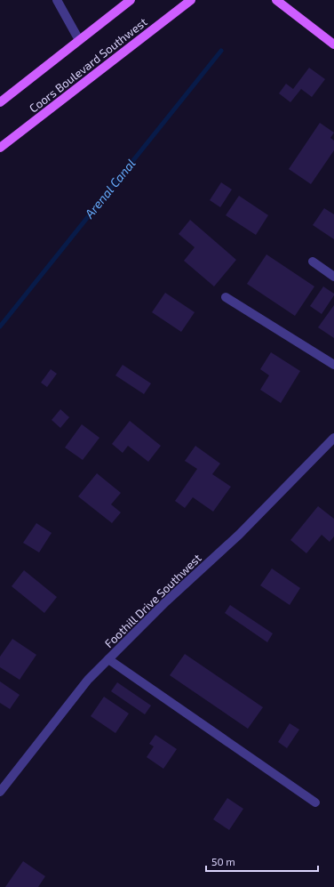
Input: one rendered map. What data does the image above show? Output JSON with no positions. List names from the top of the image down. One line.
{"streets":{"main road":["Coors Boulevard Southwest"],"street":["Foothill Drive Southwest"]},"water":["Arenal Canal"],"scale_bar":"50 m"}
